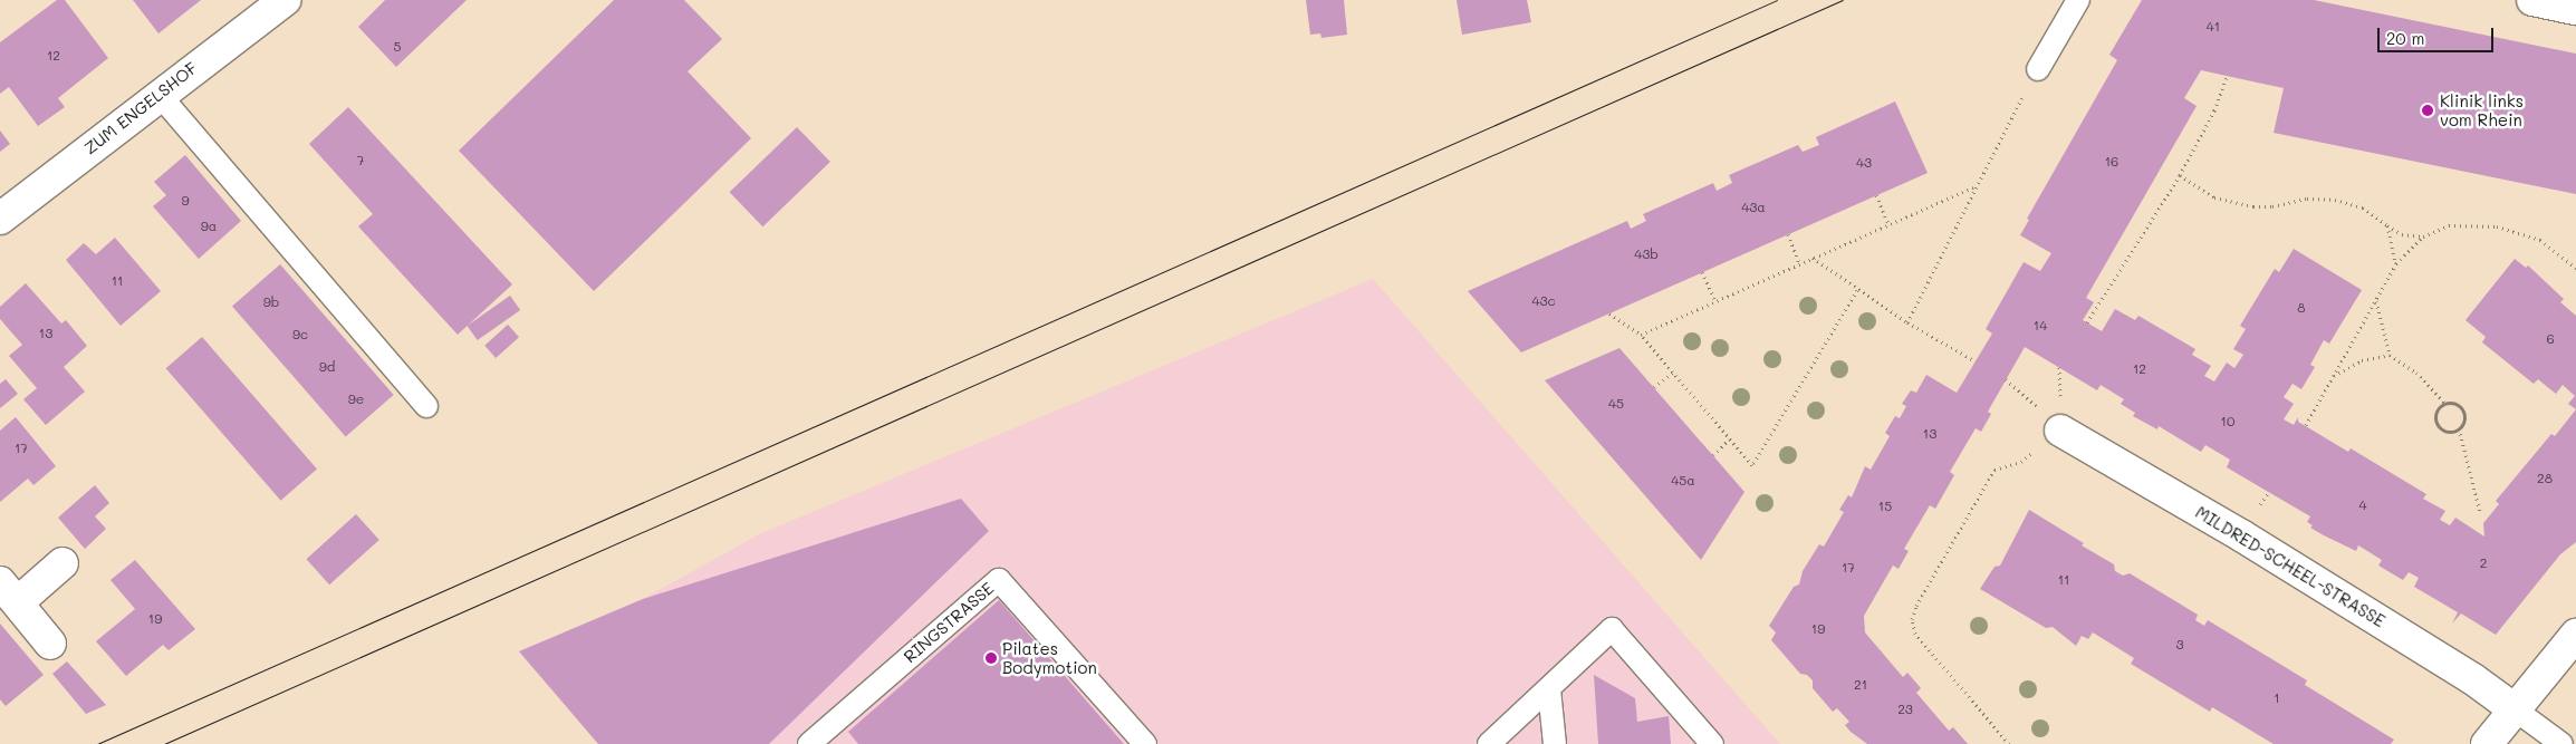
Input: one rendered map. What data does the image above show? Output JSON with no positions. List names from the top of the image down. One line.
{"streets":{"street":["ZUM ENGELSHOF","MILDRED-SCHEEL-STRASSE"],"lane":["RINGSTRASSE"]},"places":["Klinik links vom Rhein","Pilates Bodymotion"],"house_numbers":["41","5","12","7","16","43","9","43a","9a","43b","11","43c","9b","8","14","13","9c","6","9d","12","9e","45","10","13","17","28","45a","4","15","2","17","11","19","19","3","21","1","23"],"scale_bar":"20 m"}
